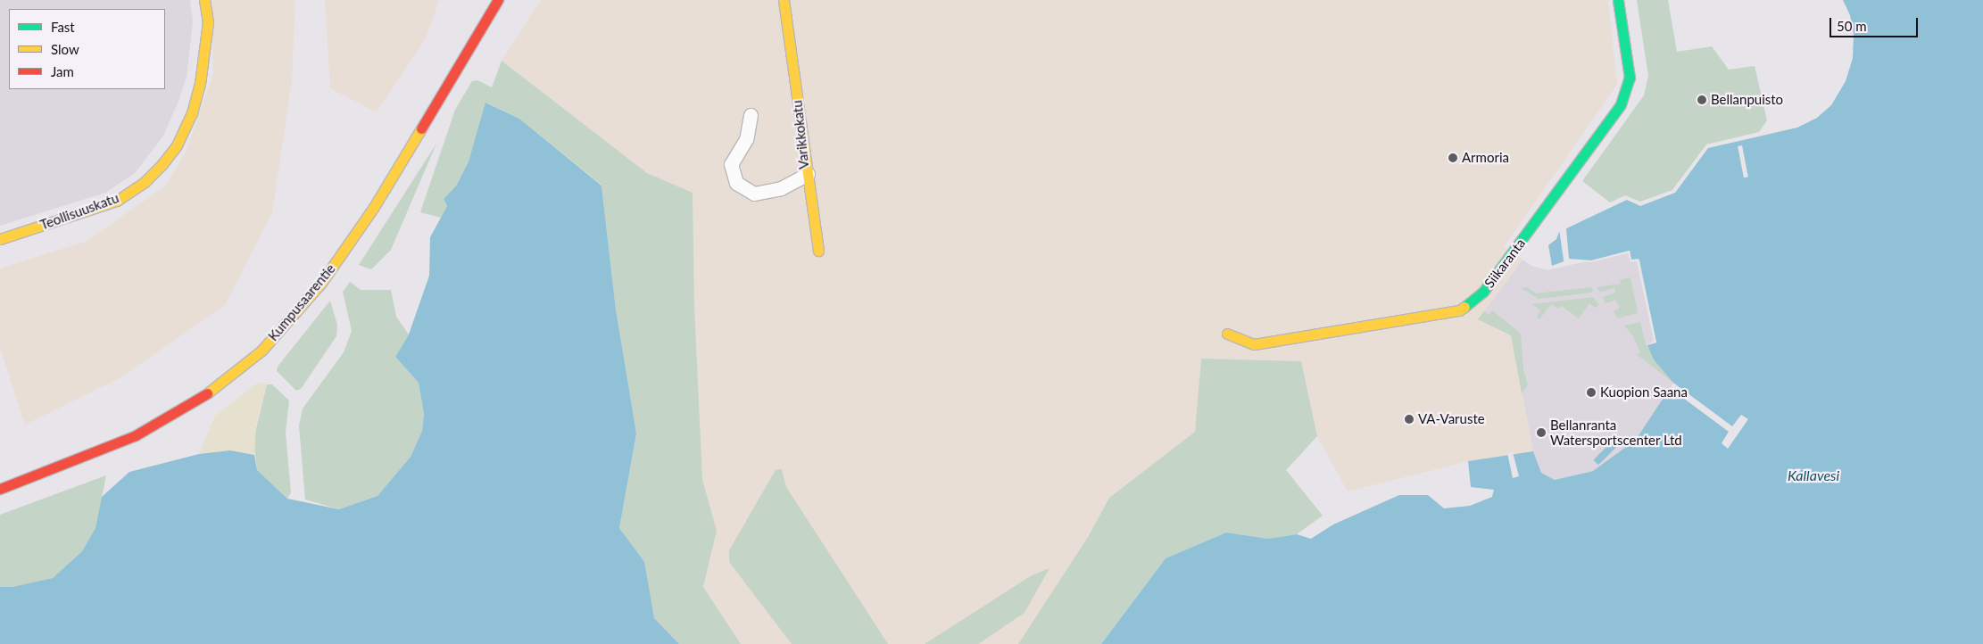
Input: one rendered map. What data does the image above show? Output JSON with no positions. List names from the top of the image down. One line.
{"streets":{"street":["Varikkokatu","Teollisuuskatu","Siikaranta","Kumpusaarentie"]},"water":["Kallavesi"],"places":["Bellanpuisto","Armoria","Kuopion Saana","VA-Varuste","Bellanranta Watersportscenter Ltd"],"legend":["Fast","Slow","Jam"],"scale_bar":"50 m"}
